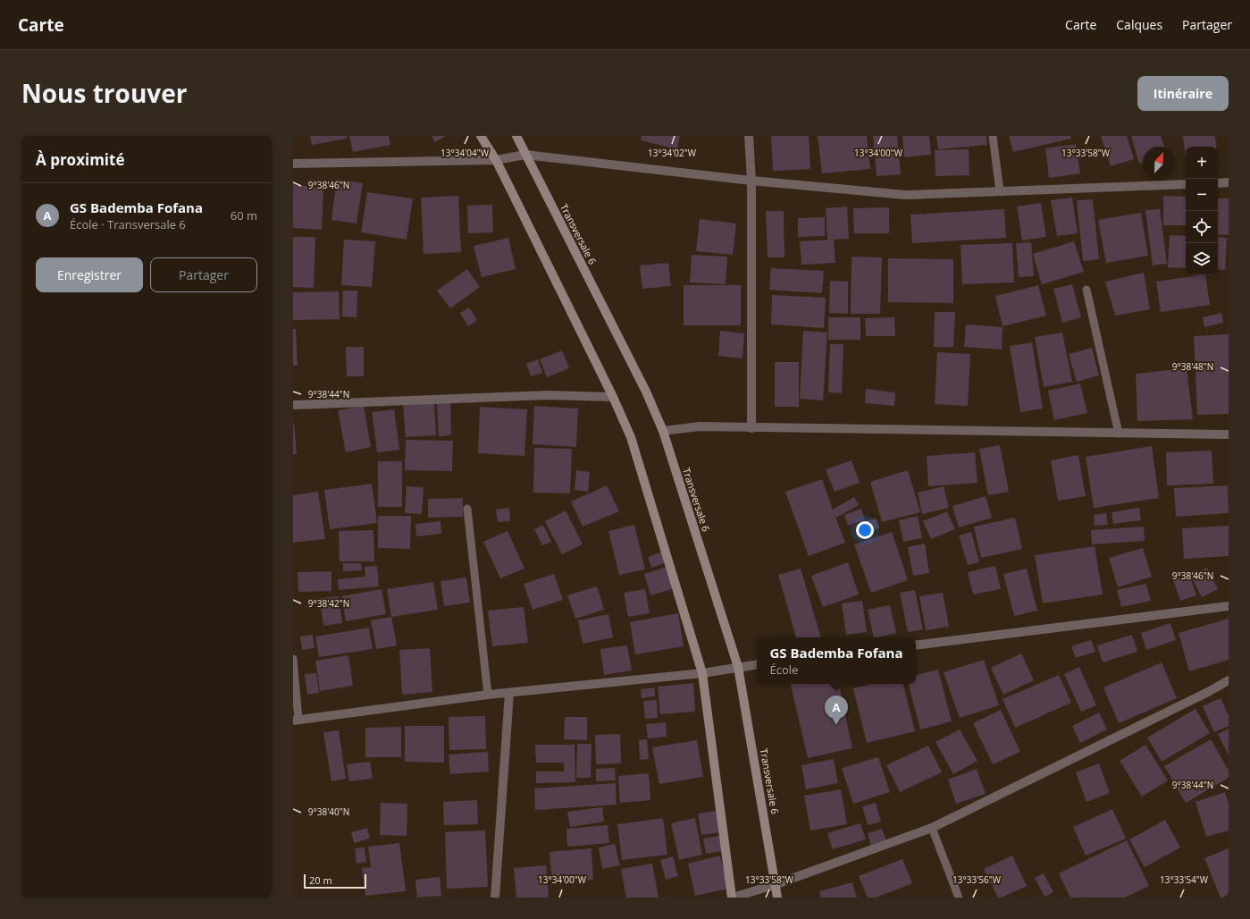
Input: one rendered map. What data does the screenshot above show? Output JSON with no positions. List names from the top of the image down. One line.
{"streets":{"main road":["Transversale 6"]},"scale_bar":"20 m","north":"top right","page":{"header":"Carte","nav":["Carte","Calques","Partager"],"title":"Nous trouver","buttons":["Itinéraire",["Enregistrer","Partager"]],"heading":"À proximité","map_buttons":["+","−"],"list":[{"mark":"A","name":"GS Bademba Fofana","note":"École · Transversale 6","value":"60 m"}],"popup":["GS Bademba Fofana","École"],"pins":"A","scale":"20 m"},"coordinates":["13°34'04\"W","13°34'02\"W","13°34'00\"W","13°33'58\"W","9°38'46\"N","9°38'48\"N","9°38'44\"N","9°38'42\"N","9°38'40\"N","13°33'56\"W","13°33'54\"W"]}
